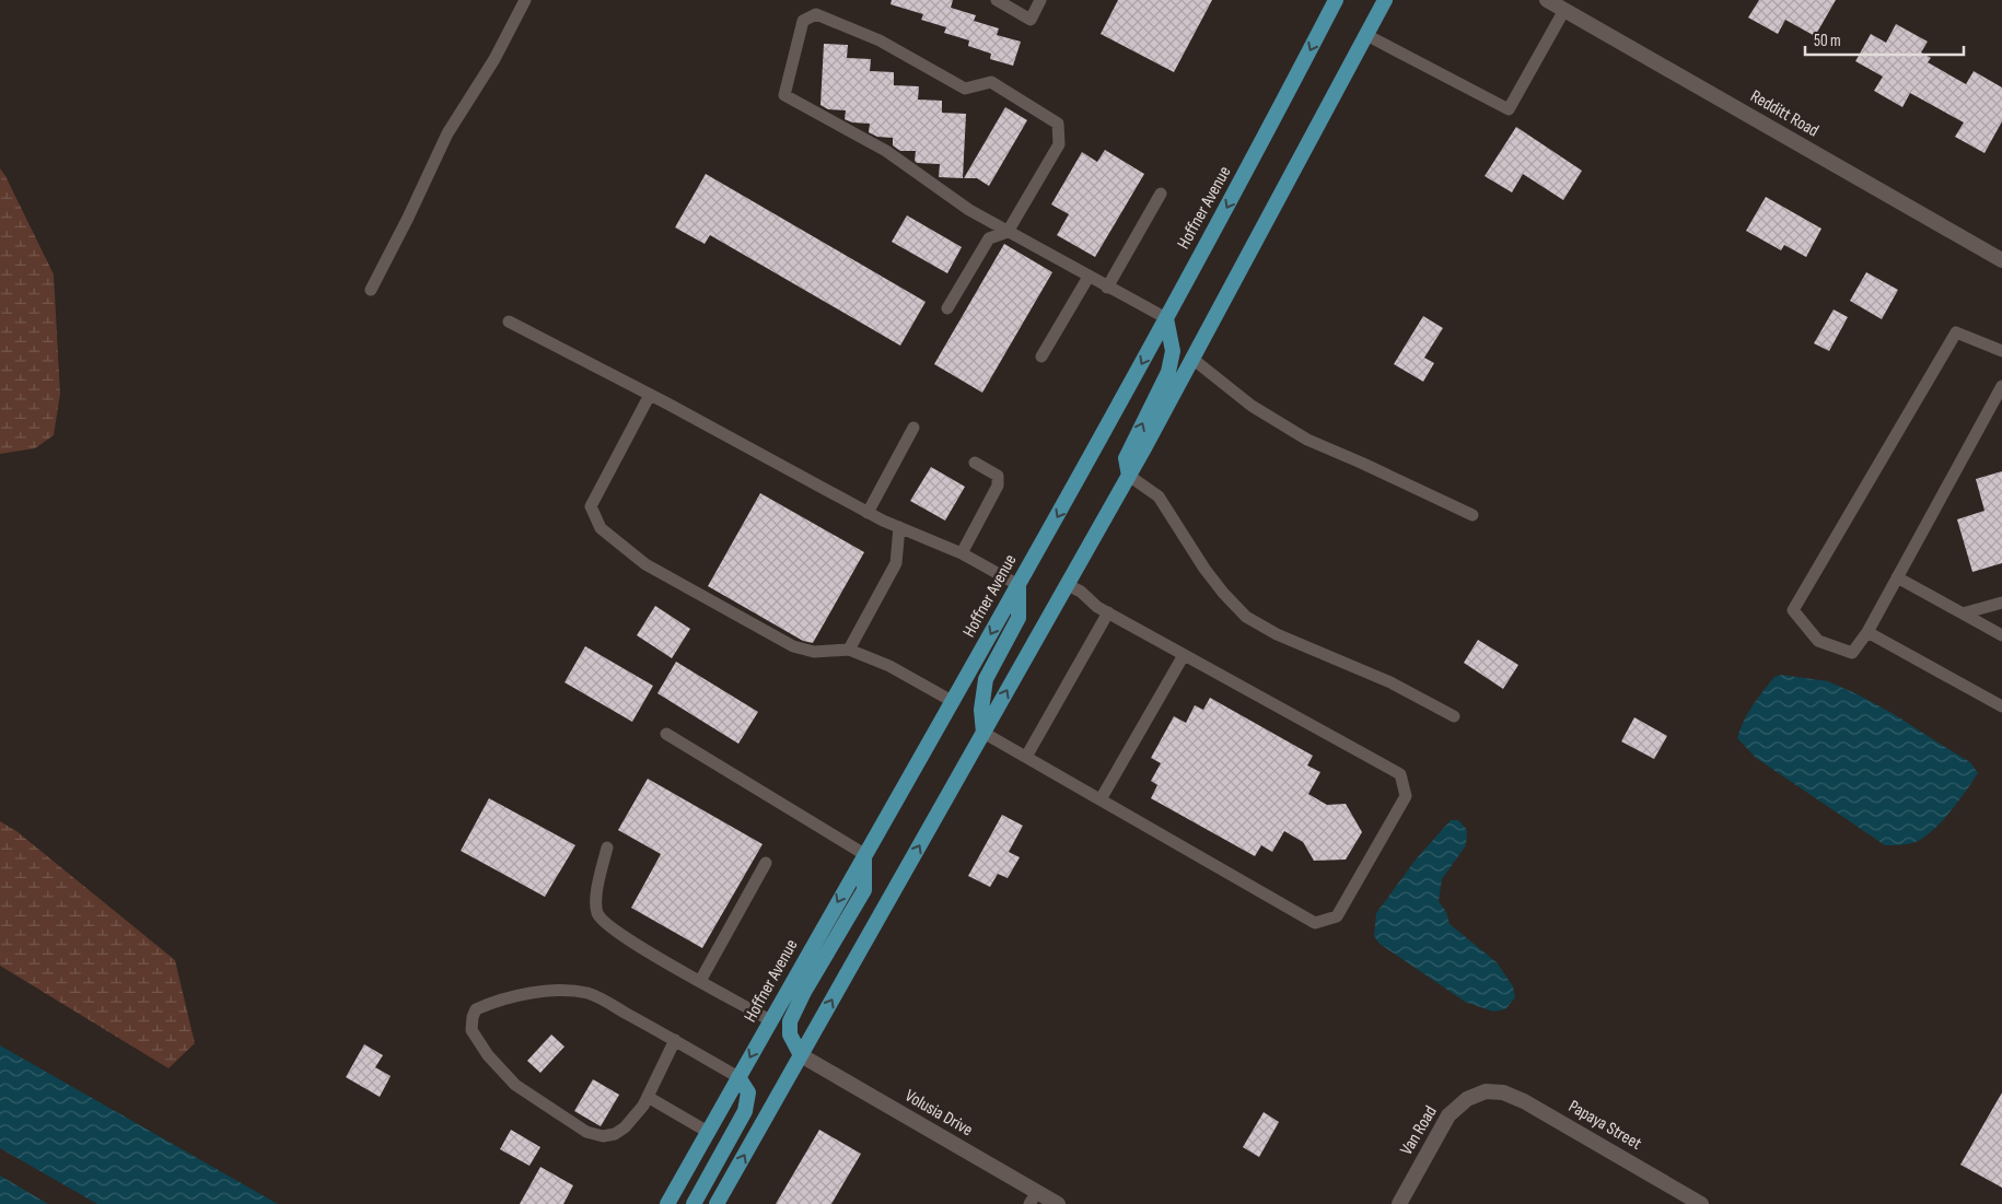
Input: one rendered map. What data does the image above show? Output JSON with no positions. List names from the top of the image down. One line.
{"streets":{"main road":["Hoffner Avenue"],"street":["Redditt Road","Volusia Drive","Papaya Street","Van Road"]},"crossings":[["Papaya Street","Van Road"]],"scale_bar":"50 m"}
